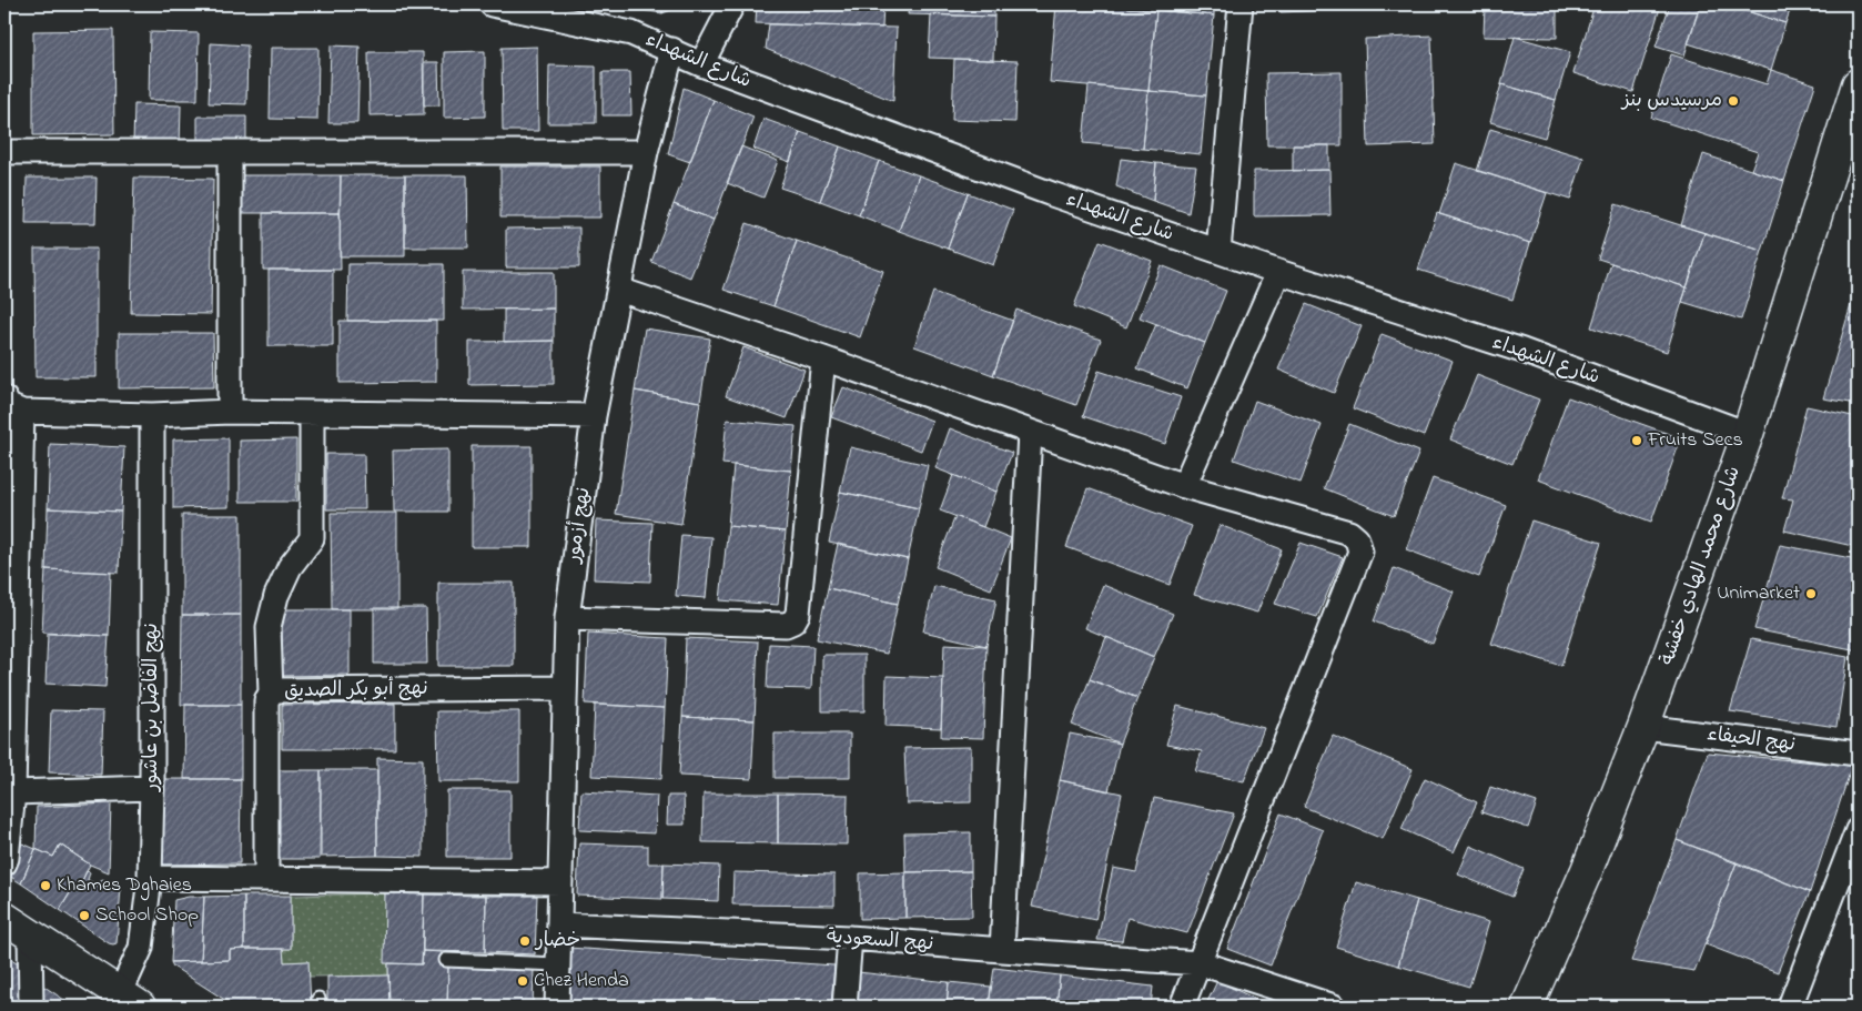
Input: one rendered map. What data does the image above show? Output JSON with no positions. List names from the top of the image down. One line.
{"streets":{"main road":["شارع محمد الهادي خفشة"],"street":["شارع الشهداء","نهج أزمور","نهج أبو بكر الصديق","نهج الفاضل بن عاشور","نهج الحيفاء","نهج السعودية"]},"crossings":[["شارع الشهداء","نهج أزمور"],["شارع الشهداء","شارع محمد الهادي خفشة"],["نهج أزمور","نهج أبو بكر الصديق"],["نهج أزمور","نهج السعودية"],["شارع محمد الهادي خفشة","نهج الحيفاء"]],"places":["مرسيدس بنز","Fruits Secs","Unimarket","Khames Dghaies","School Shop","خضار","Chez Henda"]}
